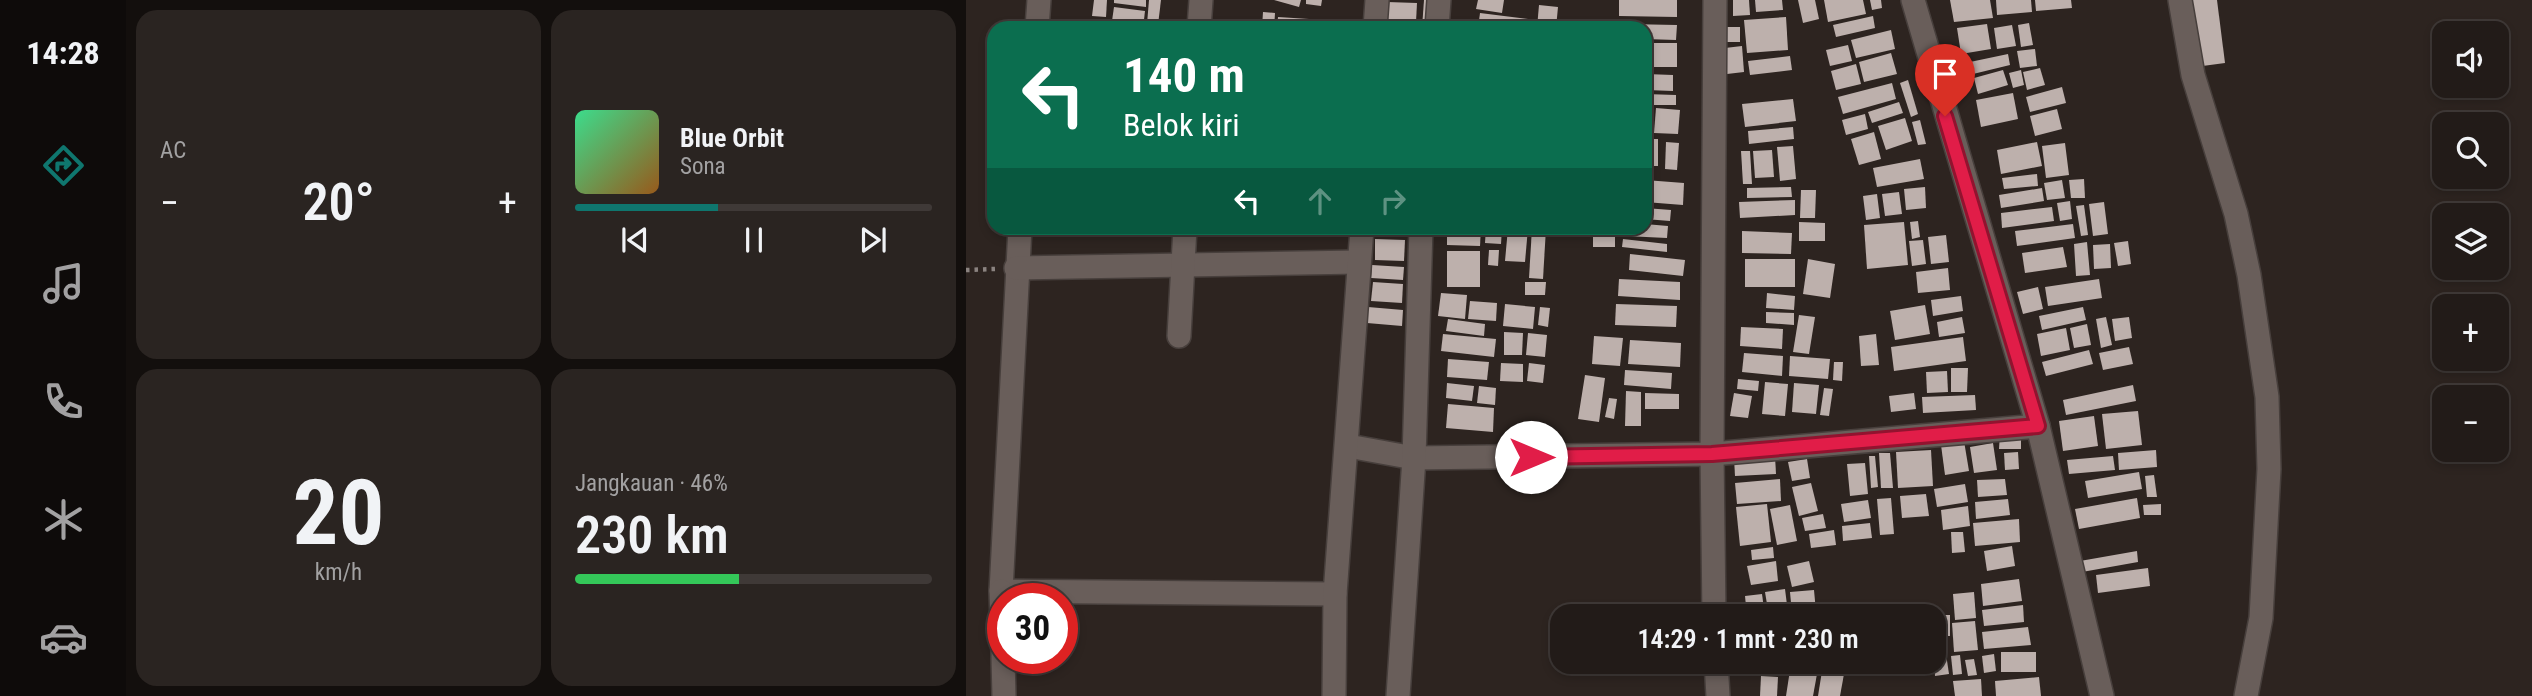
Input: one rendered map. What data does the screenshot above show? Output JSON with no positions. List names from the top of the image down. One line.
{"page":{"tabs":"14:28","tile":["AC",["20","km/h"],["Jangkauan · 46%","230 km"]],"map_buttons":["+","−"],"turn":["140 m","Belok kiri"],"song":["Blue Orbit","Sona"],"heat":["−","20°","+"],"limit":"30","trip":"14:29 · 1 mnt · 230 m"}}
